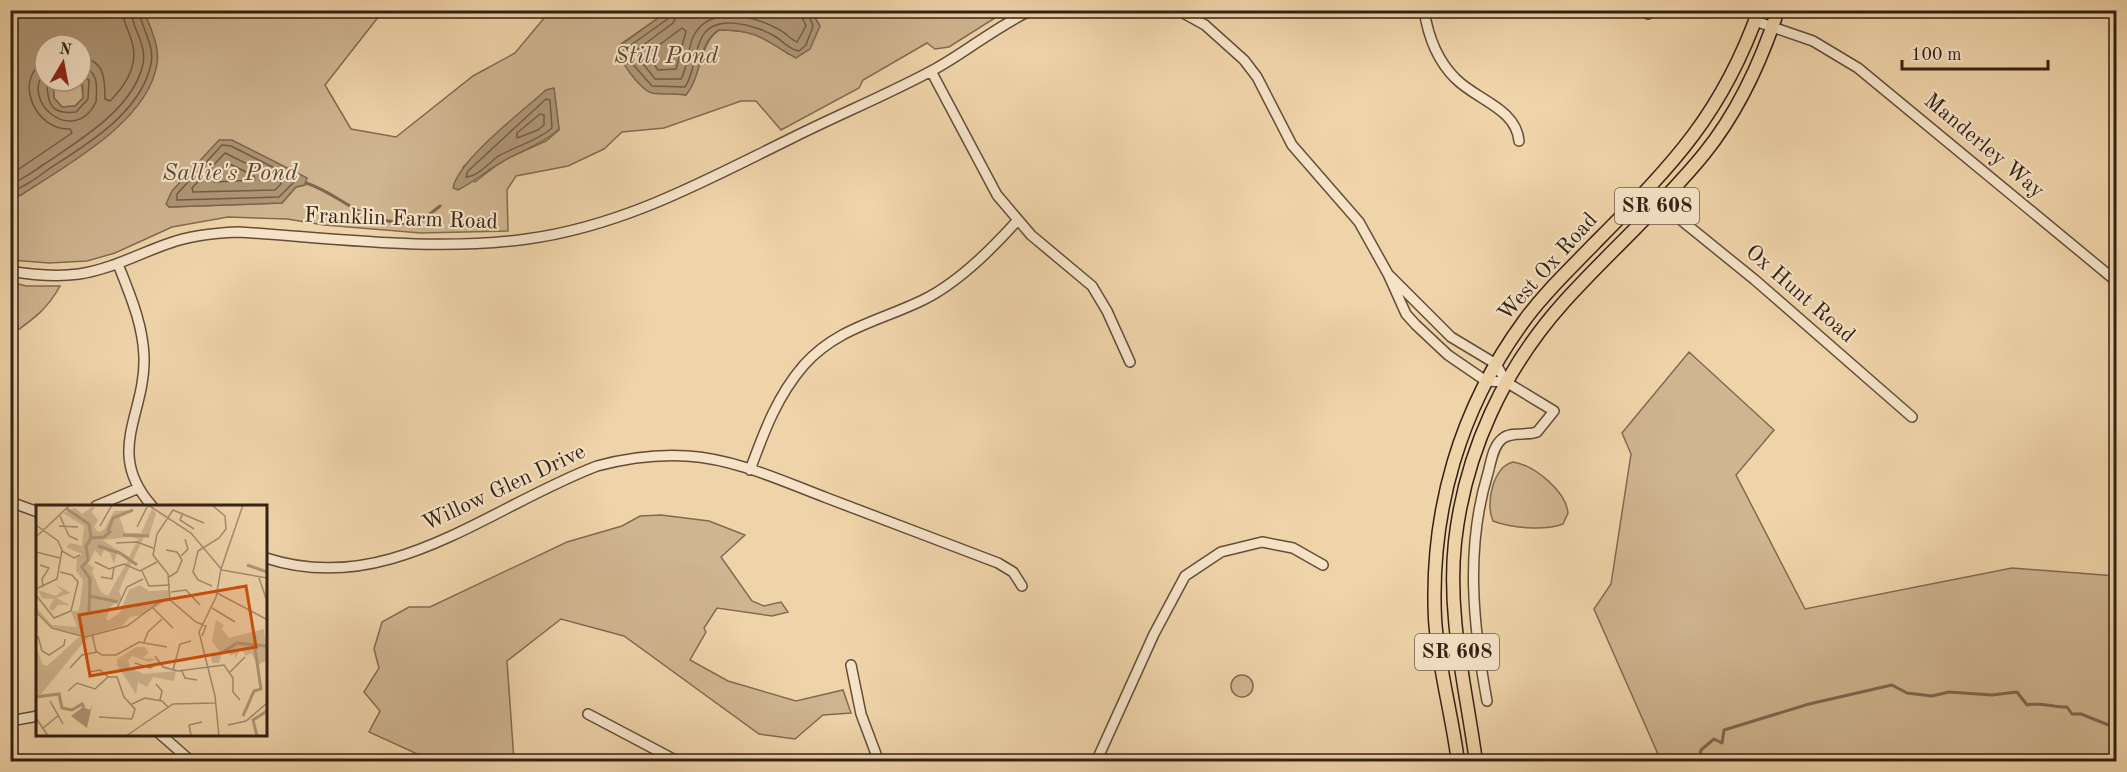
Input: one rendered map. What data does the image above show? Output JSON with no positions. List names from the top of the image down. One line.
{"streets":{"main road":["SR 608","West Ox Road"],"street":["Manderley Way","Franklin Farm Road","Ox Hunt Road","Willow Glen Drive"]},"crossings":[["Manderley Way","West Ox Road"],["West Ox Road","Ox Hunt Road"]],"water":["Still Pond","Sallie's Pond"],"scale_bar":"100 m","north":"top"}
